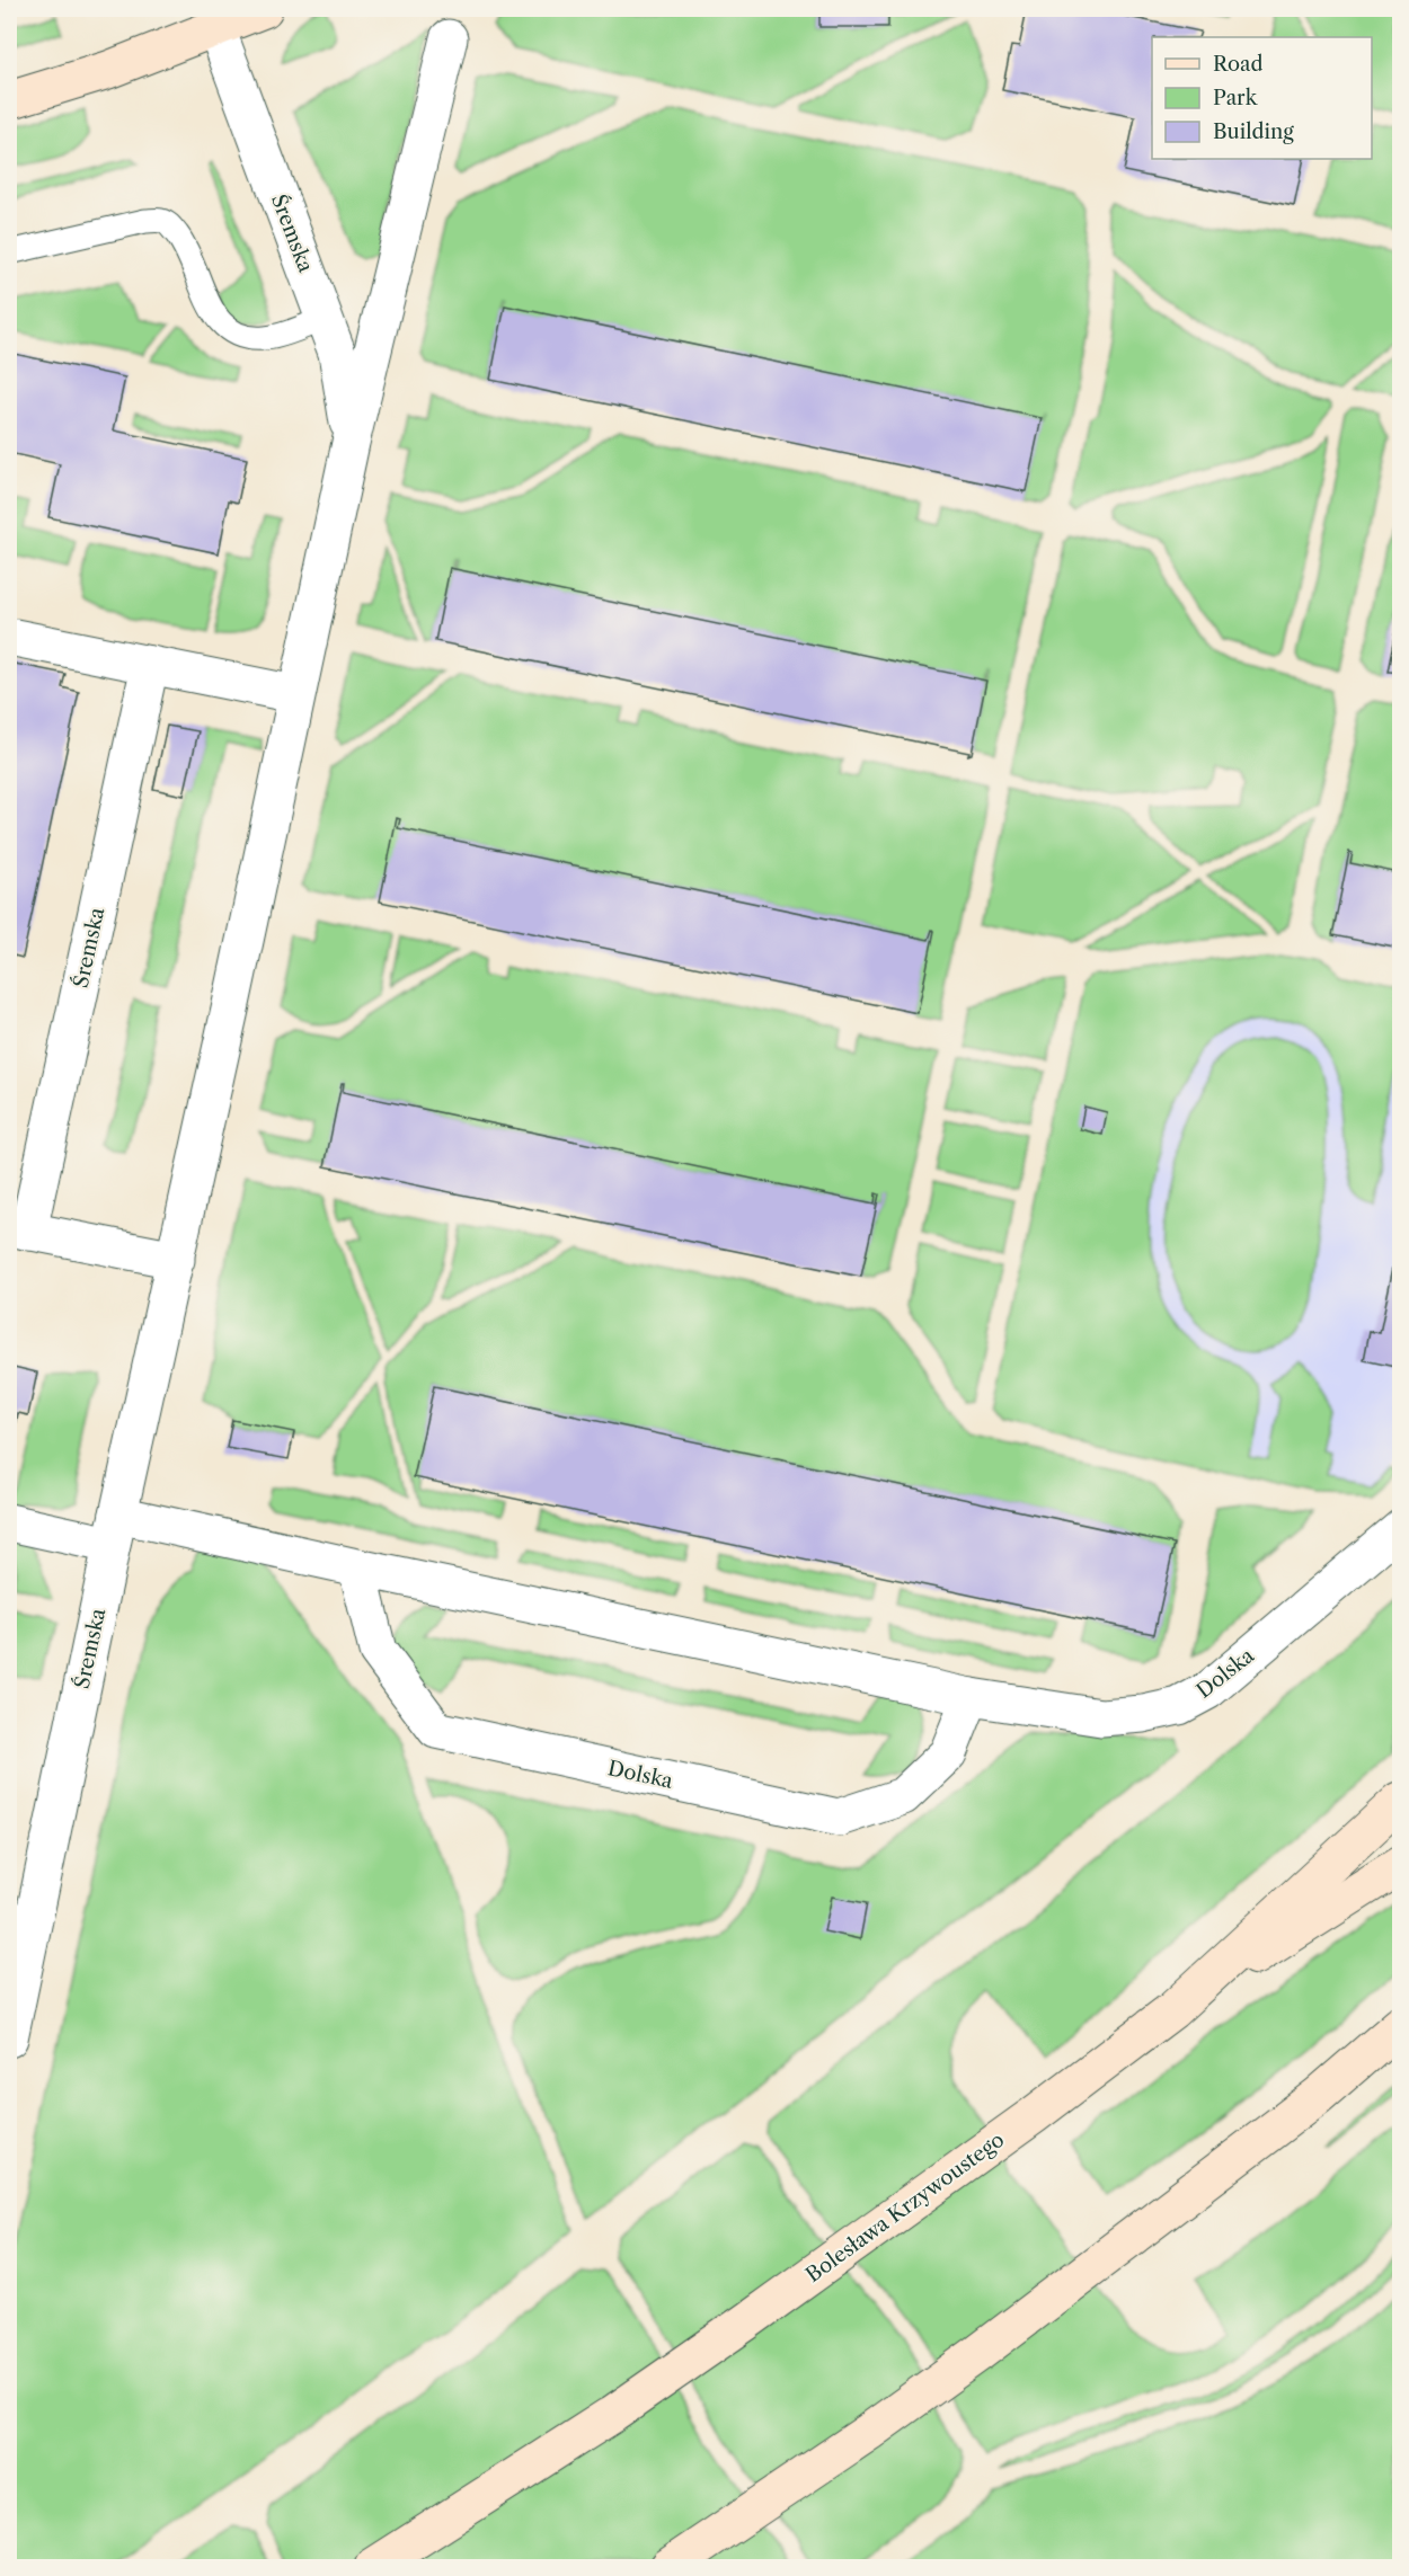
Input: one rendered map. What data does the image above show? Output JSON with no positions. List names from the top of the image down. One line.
{"streets":{"main road":["Bolesława Krzywoustego"],"street":["Śremska","Dolska"]},"crossings":[["Śremska","Dolska"]],"legend":["Road","Park","Building"]}
